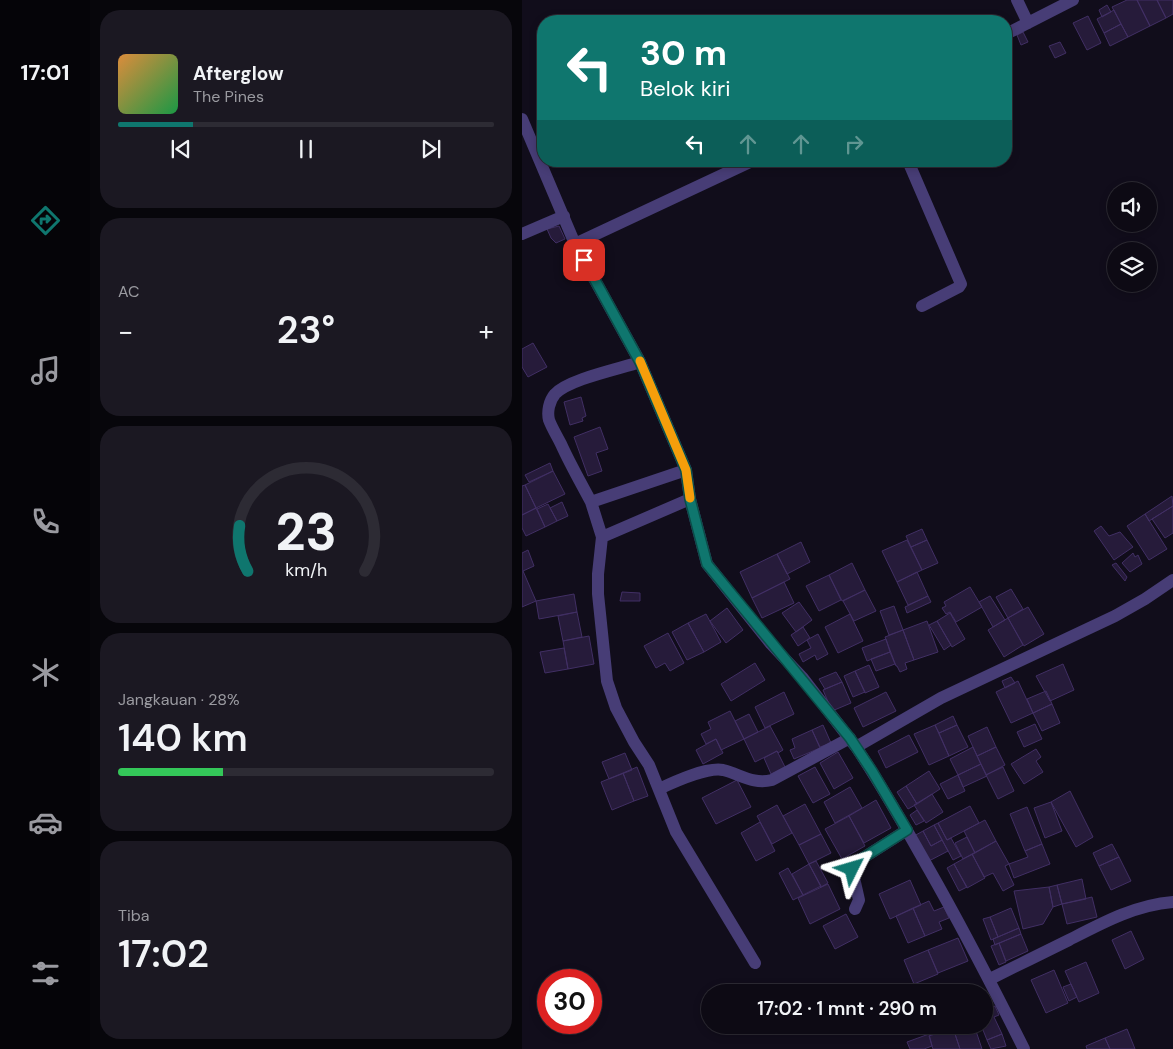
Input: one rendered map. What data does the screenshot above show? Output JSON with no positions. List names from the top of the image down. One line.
{"page":{"tabs":"17:01","turn":["30 m","Belok kiri"],"song":["Afterglow","The Pines"],"tile":["AC",["Jangkauan · 28%","140 km"],["Tiba","17:02"]],"heat":["−","23°","+"],"limit":"30","trip":"17:02 · 1 mnt · 290 m","gauge":["23","km/h"]}}
